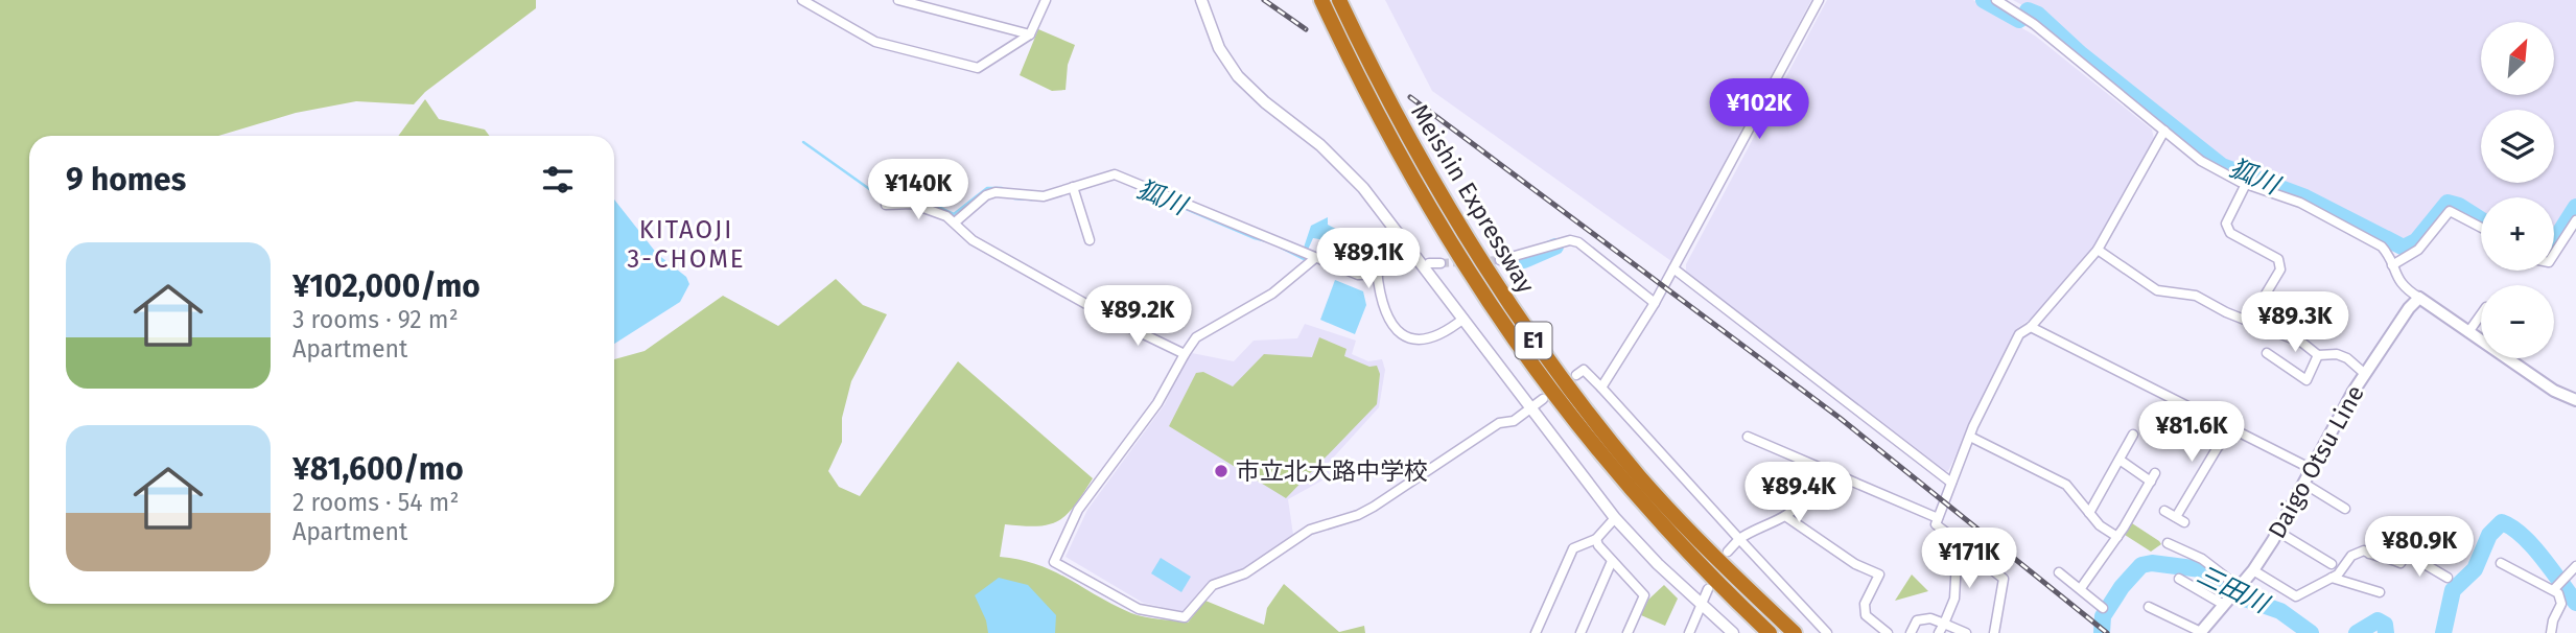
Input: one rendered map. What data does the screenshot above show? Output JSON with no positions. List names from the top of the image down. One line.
{"streets":{"highway":["Meishin Expressway","E1"],"main road":["Daigo Otsu Line"]},"districts":["KITAOJI 3-CHOME"],"water":["狐川","三田川"],"places":["市立北大路中学校"],"north":"top right","page":{"map_buttons":["+","−"],"price":["¥102K","¥140K","¥89.1K","¥89.2K","¥89.3K","¥81.6K","¥89.4K","¥80.9K","¥171K"],"heading":"9 homes","list":[{"name":"¥102,000/mo","note":"3 rooms · 92 m² · Apartment"},{"name":"¥81,600/mo","note":"2 rooms · 54 m² · Apartment"}]}}
